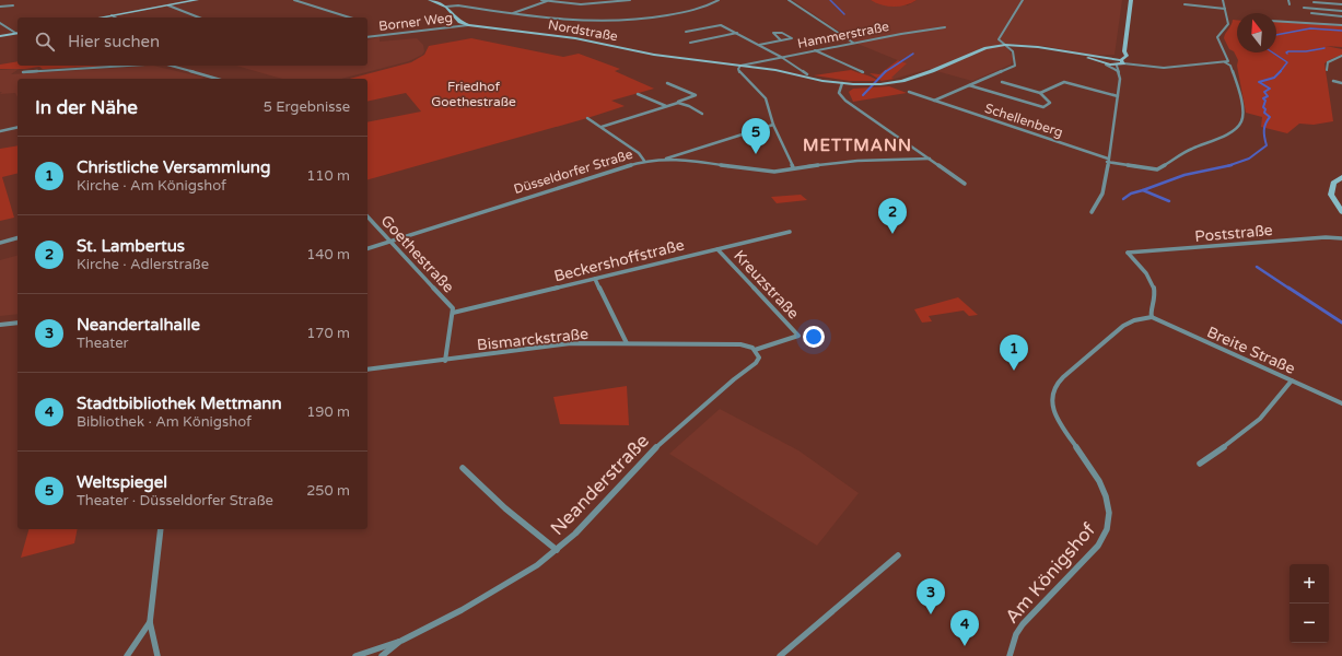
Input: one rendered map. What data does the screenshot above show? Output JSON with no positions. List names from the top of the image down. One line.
{"streets":{"main road":["Nordstraße"],"street":["Borner Weg","Hammerstraße","Schellenberg","Düsseldorfer Straße","Poststraße","Goethestraße","Beckershoffstraße","Kreuzstraße","Bismarckstraße","Breite Straße","Neanderstraße","Am Königshof"]},"crossings":[["Borner Weg","Nordstraße"],["Nordstraße","Hammerstraße"],["Nordstraße","Schellenberg"],["Düsseldorfer Straße","Goethestraße"],["Poststraße","Breite Straße"],["Poststraße","Am Königshof"],["Goethestraße","Beckershoffstraße"],["Goethestraße","Bismarckstraße"],["Beckershoffstraße","Kreuzstraße"],["Kreuzstraße","Bismarckstraße"],["Kreuzstraße","Neanderstraße"],["Bismarckstraße","Neanderstraße"],["Breite Straße","Am Königshof"]],"districts":["METTMANN"],"parks":["Friedhof Goethestraße"],"north":"top","page":{"search":"Hier suchen","heading":["In der Nähe","5 Ergebnisse"],"pins":["5","2","1","3","4"],"list":[{"mark":"1","name":"Christliche Versammlung","note":"Kirche · Am Königshof","value":"110 m"},{"mark":"2","name":"St. Lambertus","note":"Kirche · Adlerstraße","value":"140 m"},{"mark":"3","name":"Neandertalhalle","note":"Theater","value":"170 m"},{"mark":"4","name":"Stadtbibliothek Mettmann","note":"Bibliothek · Am Königshof","value":"190 m"},{"mark":"5","name":"Weltspiegel","note":"Theater · Düsseldorfer Straße","value":"250 m"}],"map_buttons":["+","−"]}}
